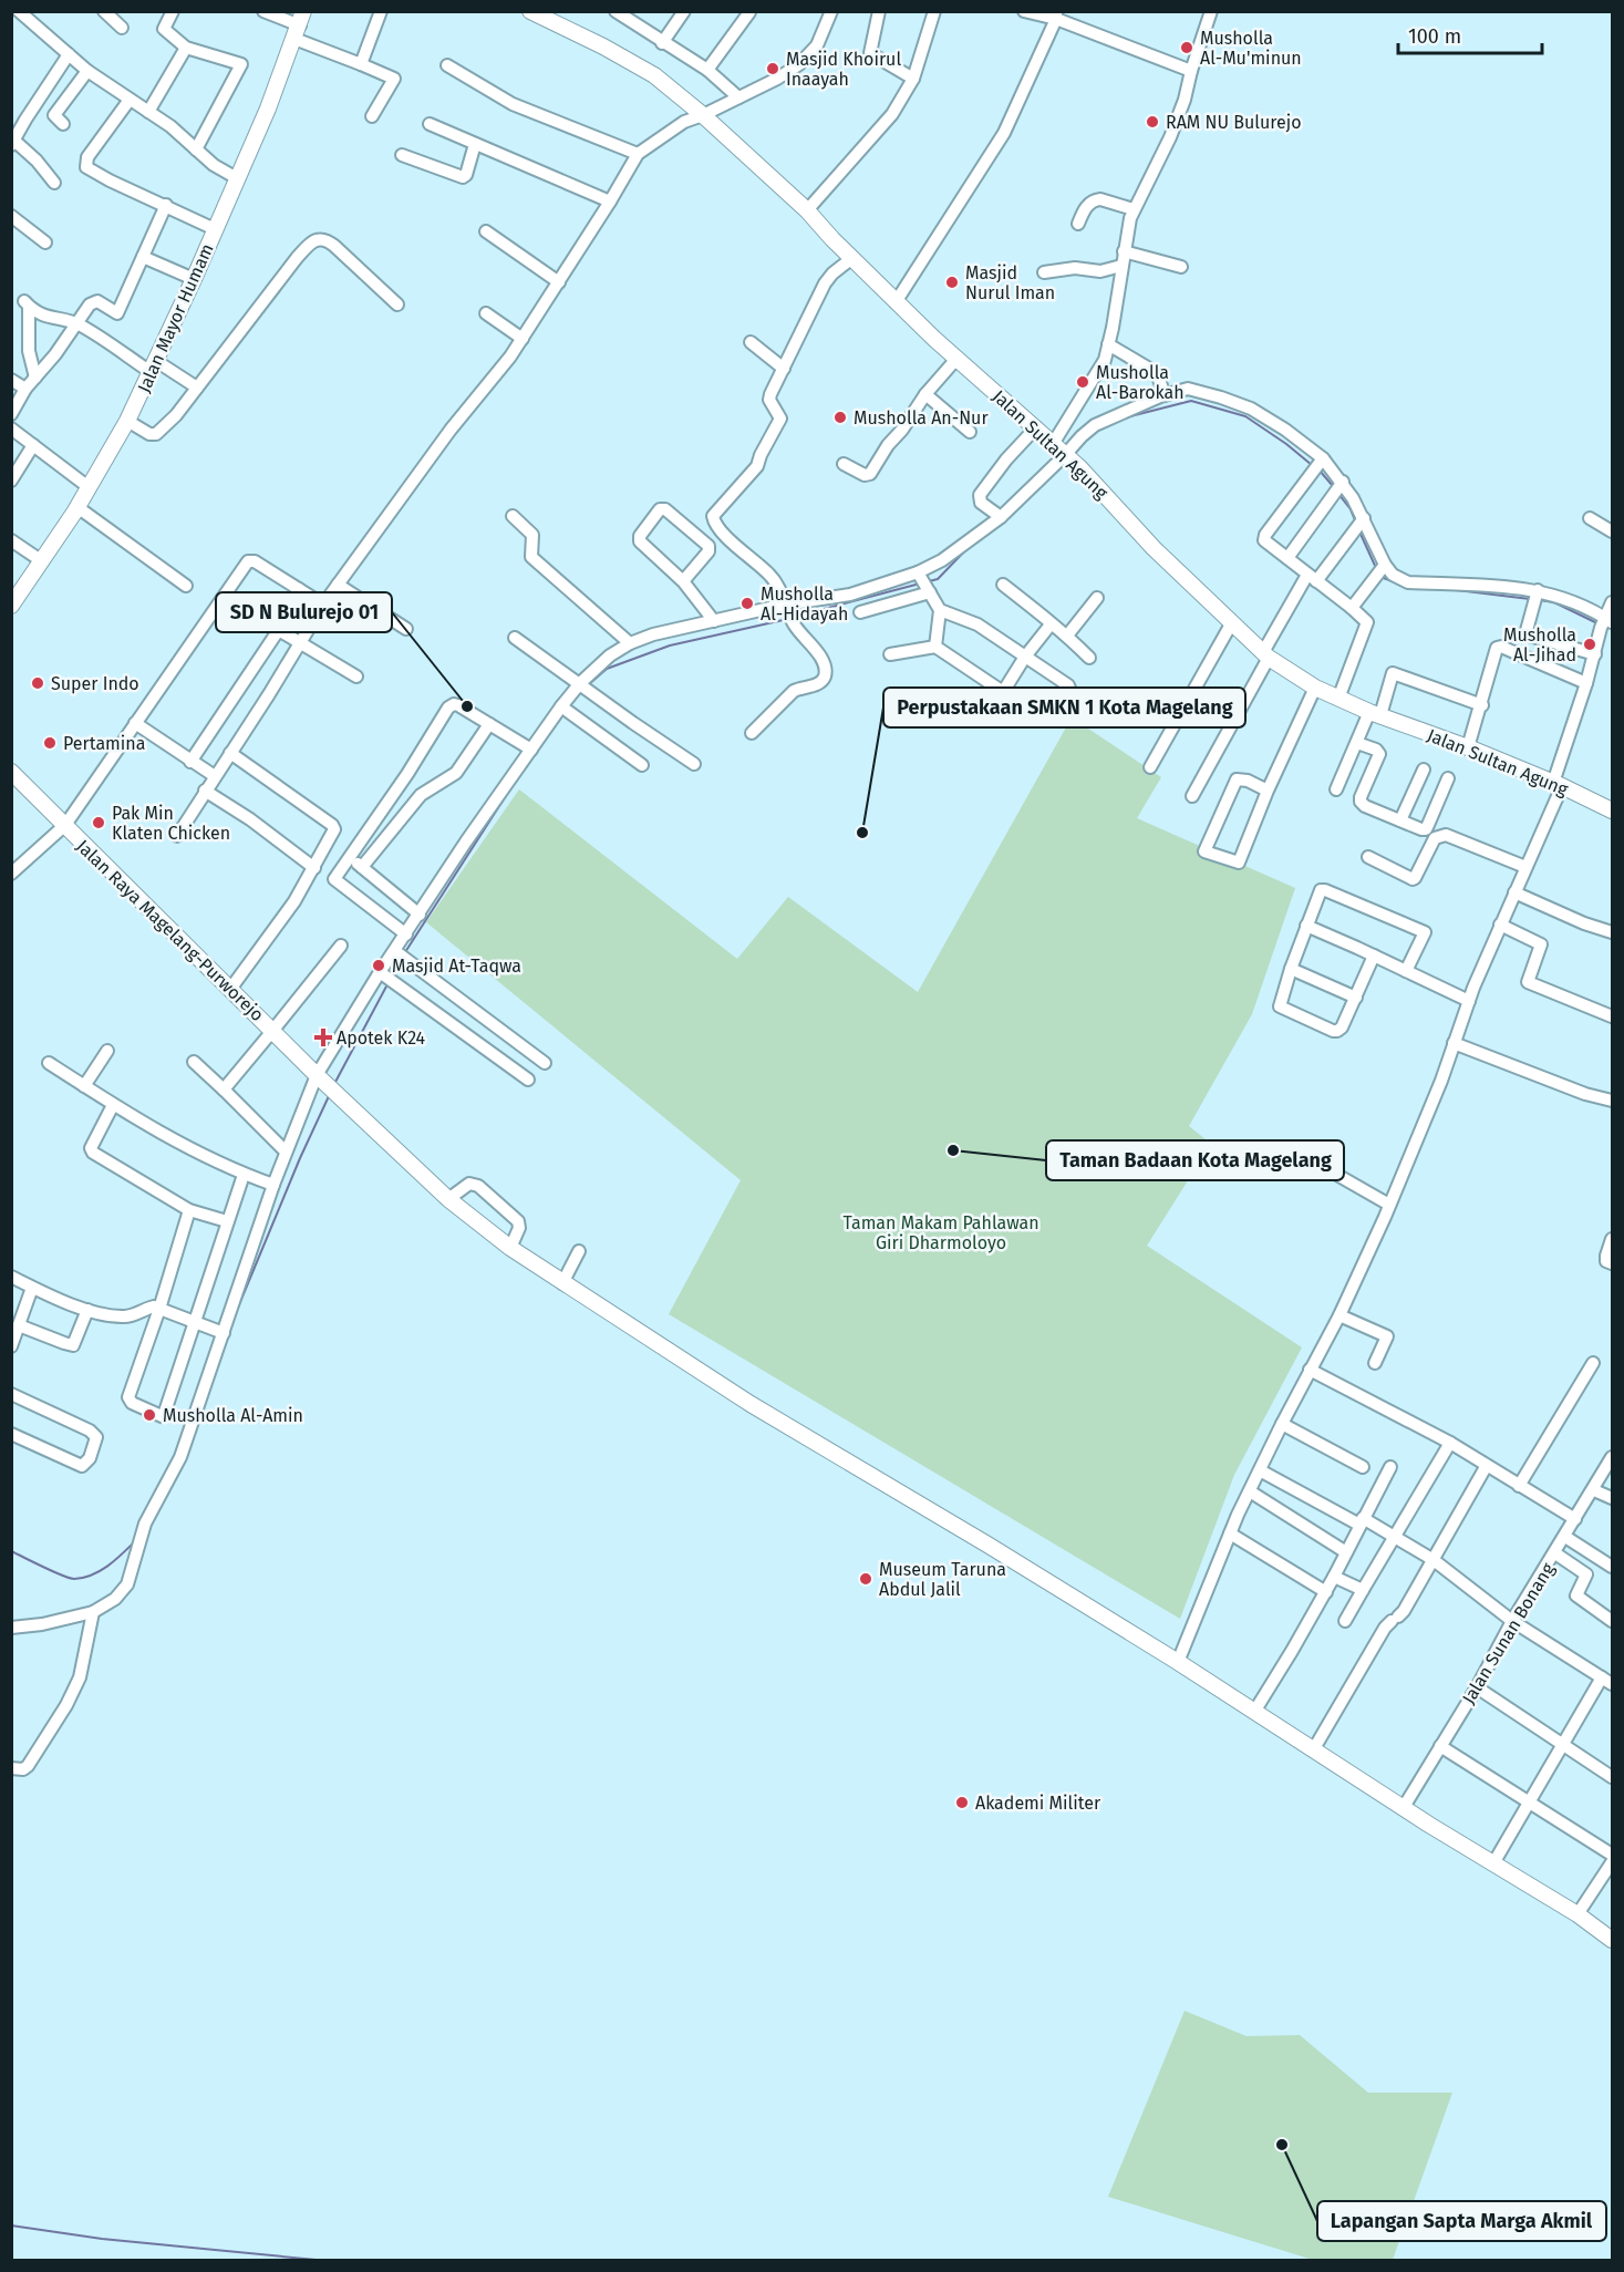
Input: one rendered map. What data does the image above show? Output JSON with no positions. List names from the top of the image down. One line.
{"streets":{"main road":["Jalan Mayor Humam","Jalan Sultan Agung","Jalan Raya Magelang-Purworejo"],"street":["Jalan Sunan Bonang"]},"crossings":[["Jalan Raya Magelang-Purworejo","Jalan Sunan Bonang"]],"parks":["Taman Makam Pahlawan Giri Dharmoloyo"],"places":{"other":["Musholla Al-Mu'minun","Masjid Khoirul Inaayah","RAM NU Bulurejo","Masjid Nurul Iman","Musholla Al-Barokah","Musholla An-Nur","Musholla Al-Hidayah","Musholla Al-Jihad","Super Indo","SD N Bulurejo 01","Pertamina","Pak Min Klaten Chicken","Perpustakaan SMKN 1 Kota Magelang","Masjid At-Taqwa","Taman Badaan Kota Magelang","Musholla Al-Amin","Museum Taruna Abdul Jalil","Akademi Militer","Lapangan Sapta Marga Akmil"],"health":["Apotek K24"]},"scale_bar":"100 m"}
